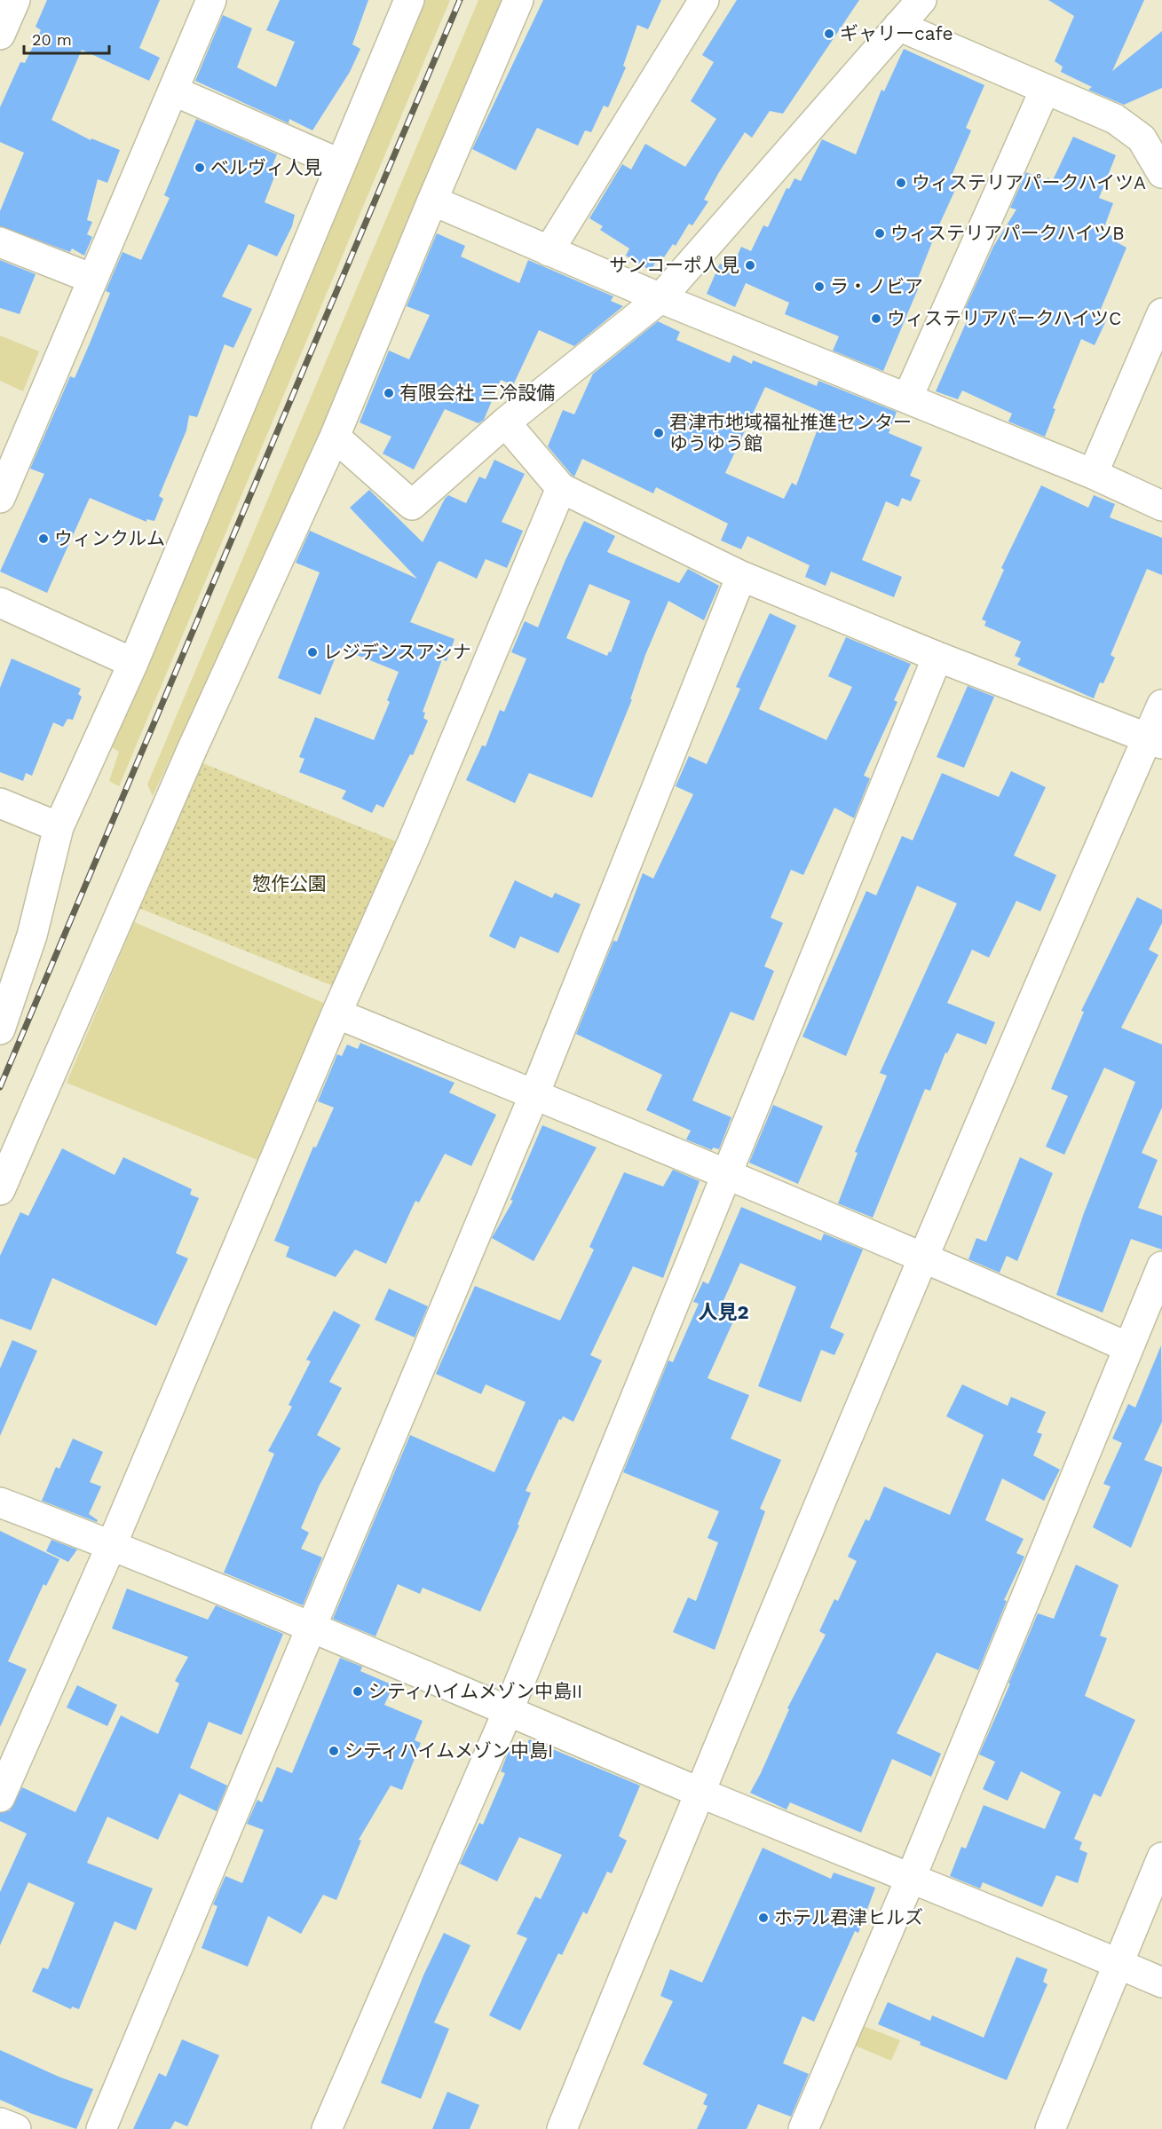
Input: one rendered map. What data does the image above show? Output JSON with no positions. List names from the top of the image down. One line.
{"districts":["人見2"],"parks":["惣作公園"],"places":["ギャリーcafe","ベルヴィ人見","ウィステリアパークハイツA","ウィステリアパークハイツB","サンコーポ人見","ラ・ノビア","ウィステリアパークハイツC","有限会社 三冷設備","君津市地域福祉推進センター ゆうゆう館","ウィンクルム","レジデンスアシナ","シティハイムメゾン中島II","シティハイムメゾン中島I","ホテル君津ヒルズ"],"scale_bar":"20 m"}
